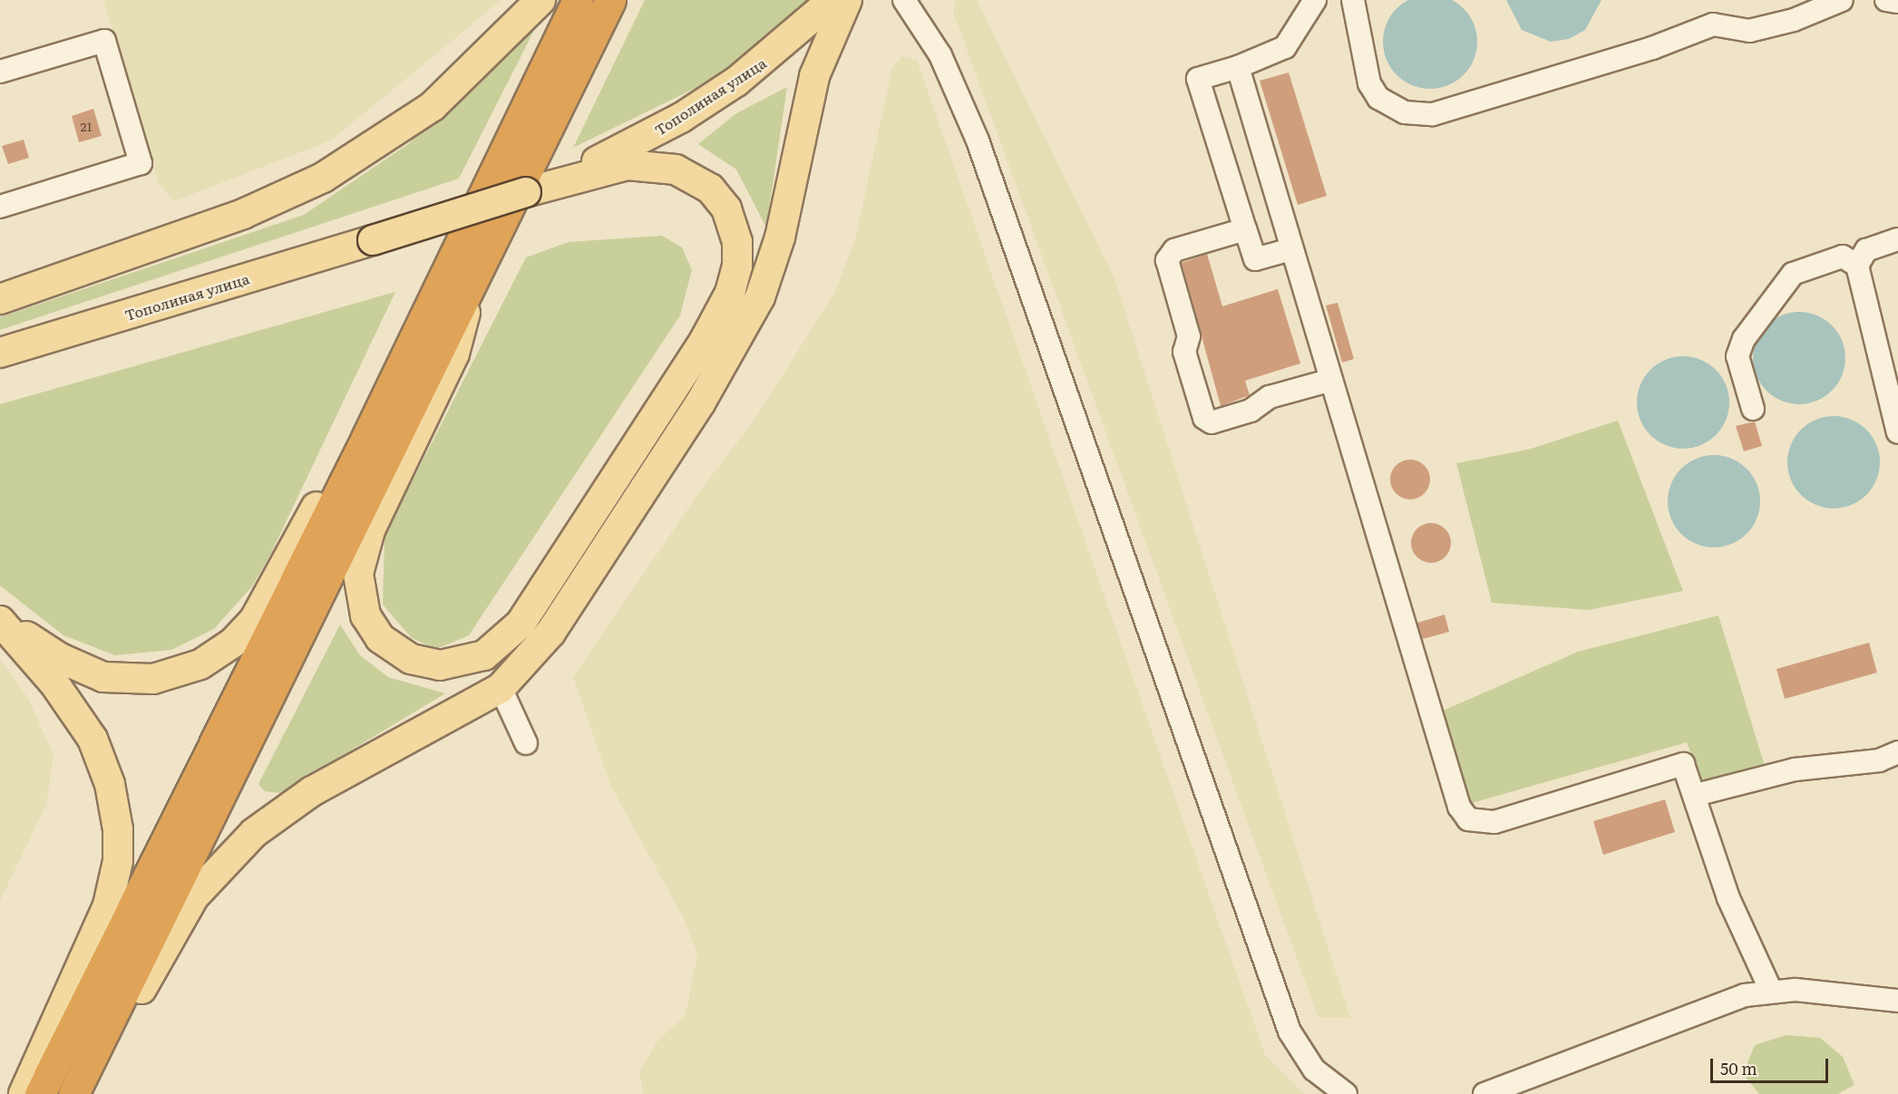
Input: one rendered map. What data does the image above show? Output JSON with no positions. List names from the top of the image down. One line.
{"streets":{"main road":["Тополиная улица"]},"house_numbers":["21"],"scale_bar":"50 m"}
